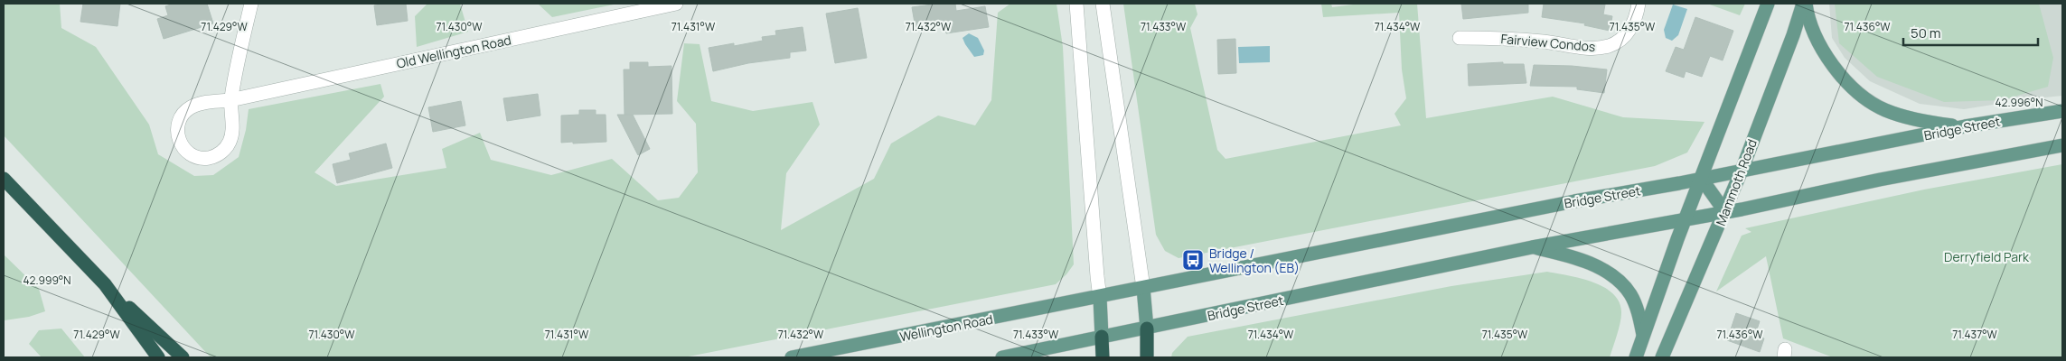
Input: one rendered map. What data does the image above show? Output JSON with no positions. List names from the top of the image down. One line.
{"streets":{"main road":["Bridge Street","Mammoth Road","Wellington Road"],"street":["Fairview Condos","Old Wellington Road"]},"crossings":[["Bridge Street","Mammoth Road"],["Bridge Street","Wellington Road"]],"parks":["Derryfield Park"],"places":{"bus stop":["Bridge / Wellington (EB)"]},"scale_bar":"50 m","coordinates":["71.434°W","71.429°W","71.430°W","71.431°W","71.432°W","71.433°W","71.435°W","71.436°W","42.996°N","42.999°N","71.437°W"]}
